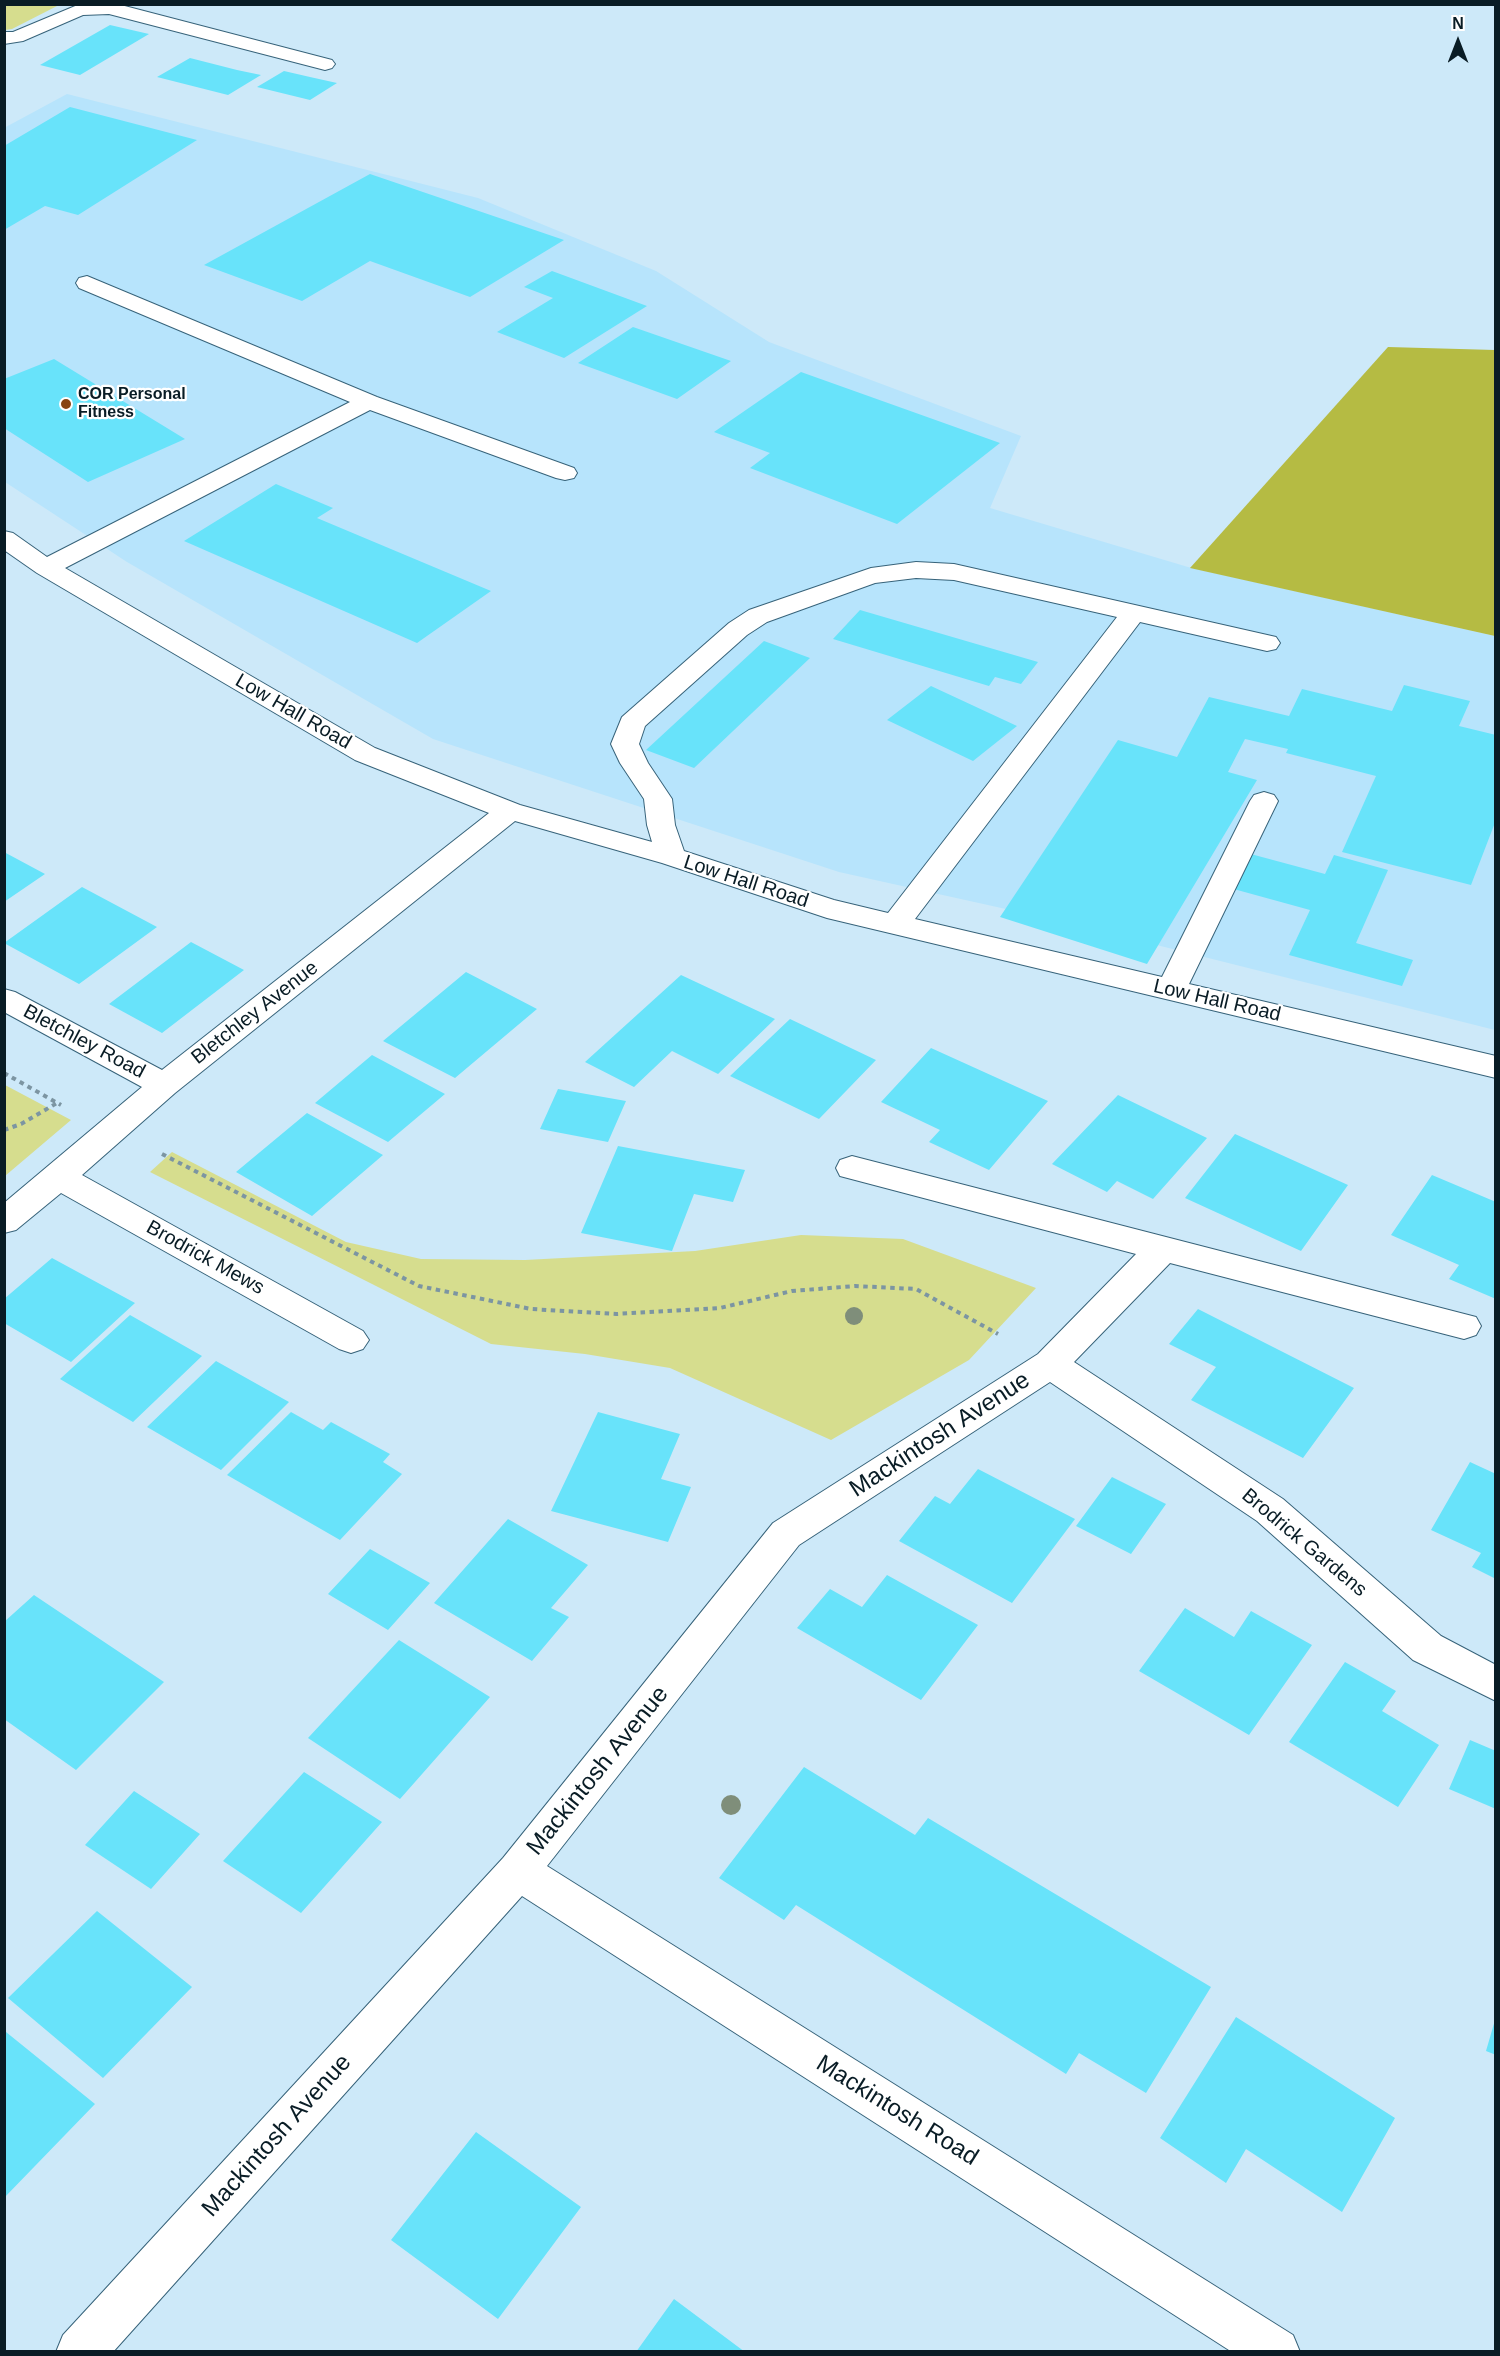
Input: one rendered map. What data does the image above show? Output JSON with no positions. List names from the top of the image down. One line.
{"streets":{"street":["Low Hall Road","Bletchley Avenue","Bletchley Road","Brodrick Mews","Mackintosh Avenue","Brodrick Gardens","Mackintosh Road"]},"crossings":[["Low Hall Road","Bletchley Avenue"],["Bletchley Avenue","Bletchley Road"],["Bletchley Avenue","Brodrick Mews"],["Mackintosh Avenue","Brodrick Gardens"],["Mackintosh Avenue","Mackintosh Road"]],"places":["COR Personal Fitness"],"north":"top"}
